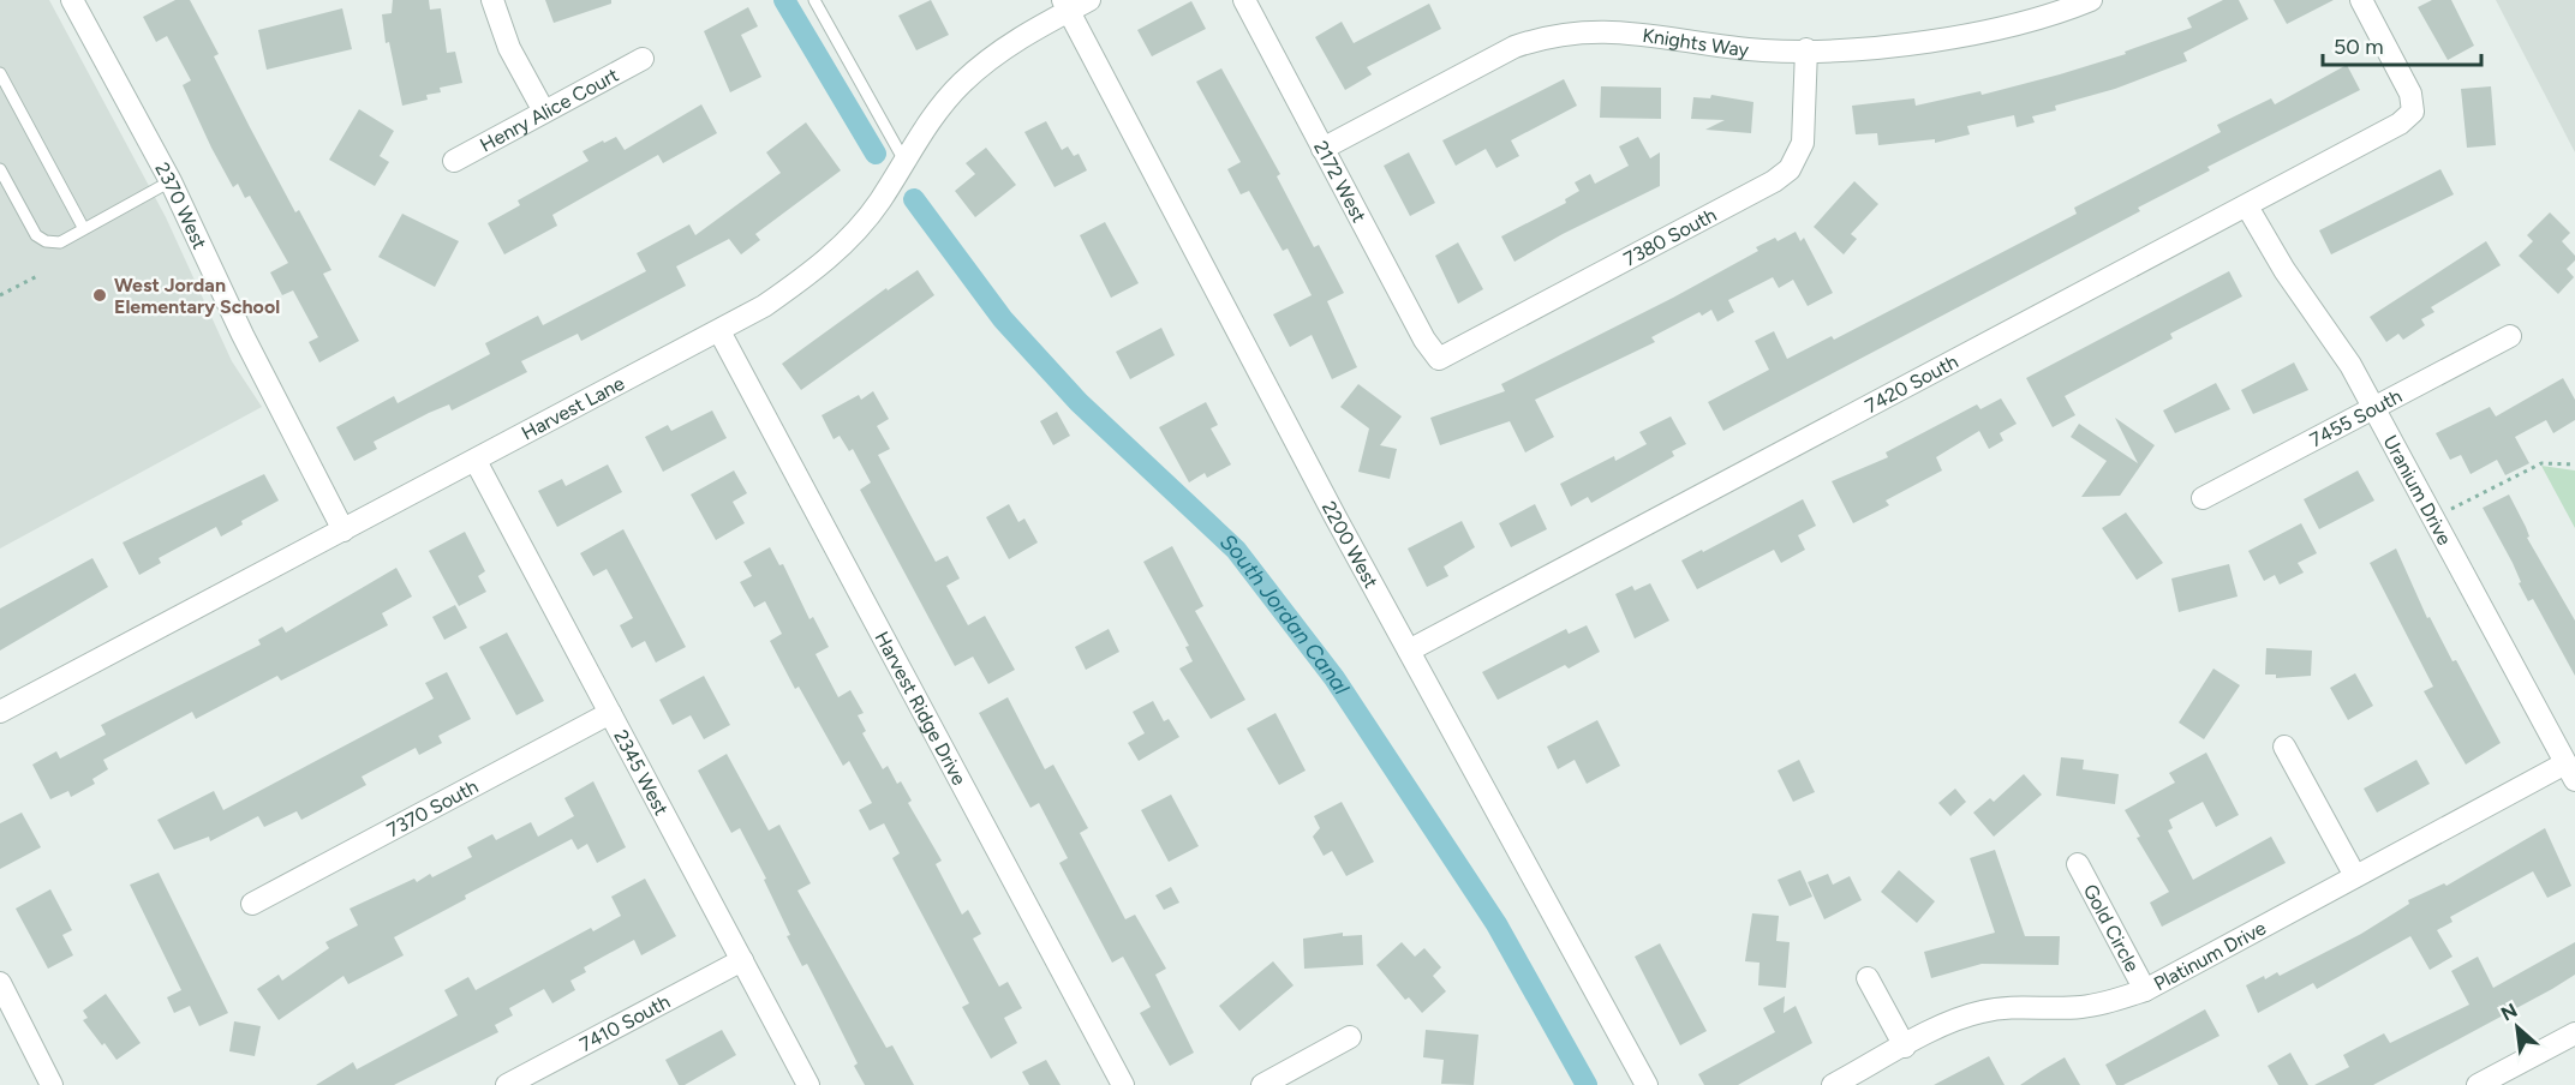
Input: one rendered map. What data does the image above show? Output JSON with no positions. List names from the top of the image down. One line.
{"streets":{"street":["Knights Way","Henry Alice Court","2172 West","2370 West","7380 South","7420 South","Harvest Lane","7455 South","Uranium Drive","2200 West","Harvest Ridge Drive","2345 West","7370 South","Gold Circle","Platinum Drive","7410 South"]},"crossings":[["Knights Way","2172 West"],["Knights Way","7380 South"],["2172 West","7380 South"],["2370 West","Harvest Lane"],["7420 South","Uranium Drive"],["7420 South","2200 West"],["Harvest Lane","2200 West"],["Harvest Lane","Harvest Ridge Drive"],["Harvest Lane","2345 West"],["7455 South","Uranium Drive"],["Uranium Drive","Platinum Drive"],["2345 West","7370 South"],["2345 West","7410 South"],["Gold Circle","Platinum Drive"]],"water":["South Jordan Canal"],"places":["West Jordan Elementary School"],"scale_bar":"50 m","north":"top left"}
